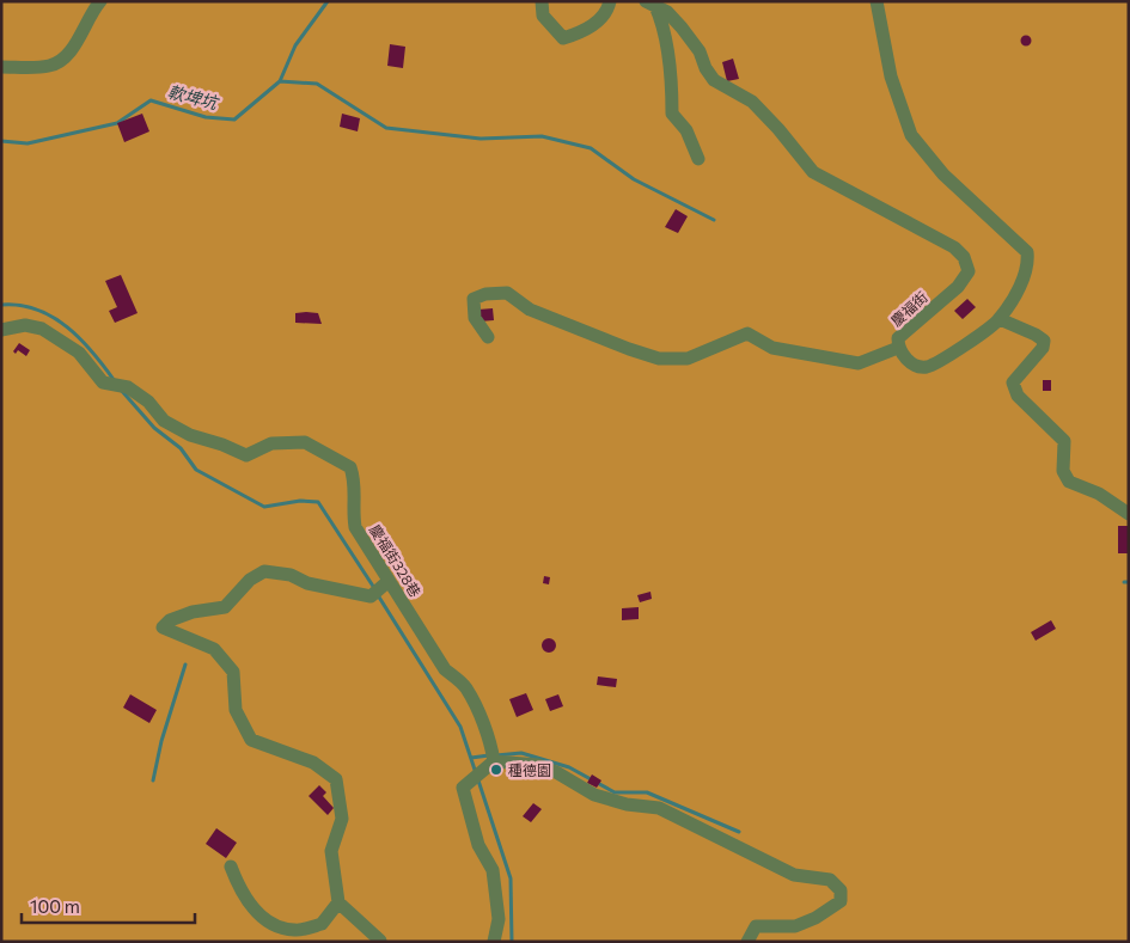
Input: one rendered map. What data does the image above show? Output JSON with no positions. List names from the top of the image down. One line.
{"streets":{"street":["慶福街","慶福街328巷"]},"water":["軟埤坑"],"places":["種德園"],"scale_bar":"100 m"}
